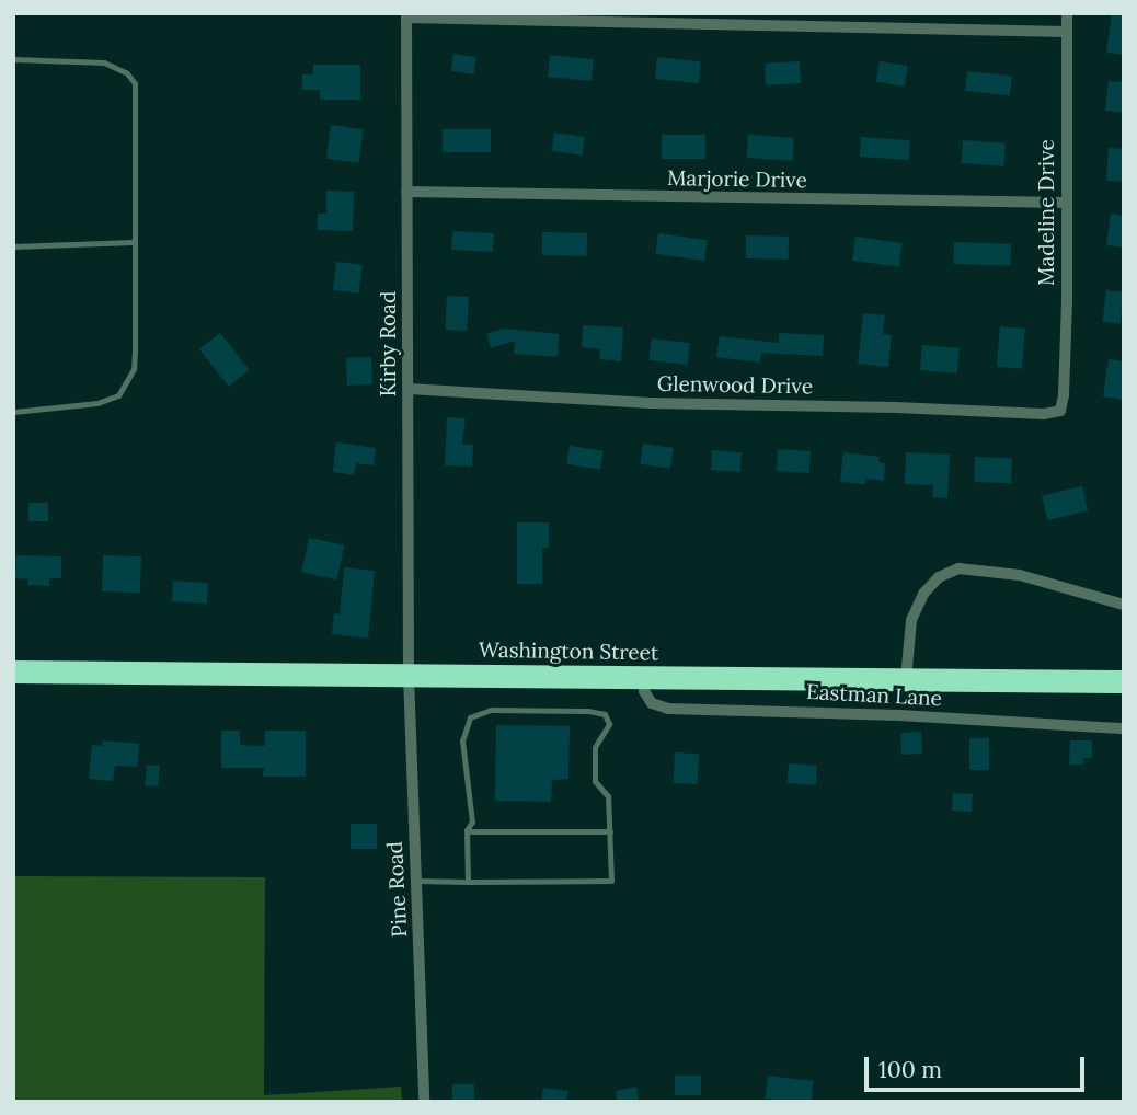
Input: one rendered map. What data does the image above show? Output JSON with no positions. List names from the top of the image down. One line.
{"streets":{"highway":["Washington Street"],"street":["Marjorie Drive","Madeline Drive","Kirby Road","Glenwood Drive","Eastman Lane","Pine Road"]},"crossings":[["Marjorie Drive","Madeline Drive"],["Marjorie Drive","Kirby Road"],["Madeline Drive","Glenwood Drive"],["Kirby Road","Glenwood Drive"],["Kirby Road","Washington Street"],["Kirby Road","Pine Road"],["Washington Street","Eastman Lane"],["Washington Street","Pine Road"]],"scale_bar":"100 m"}
